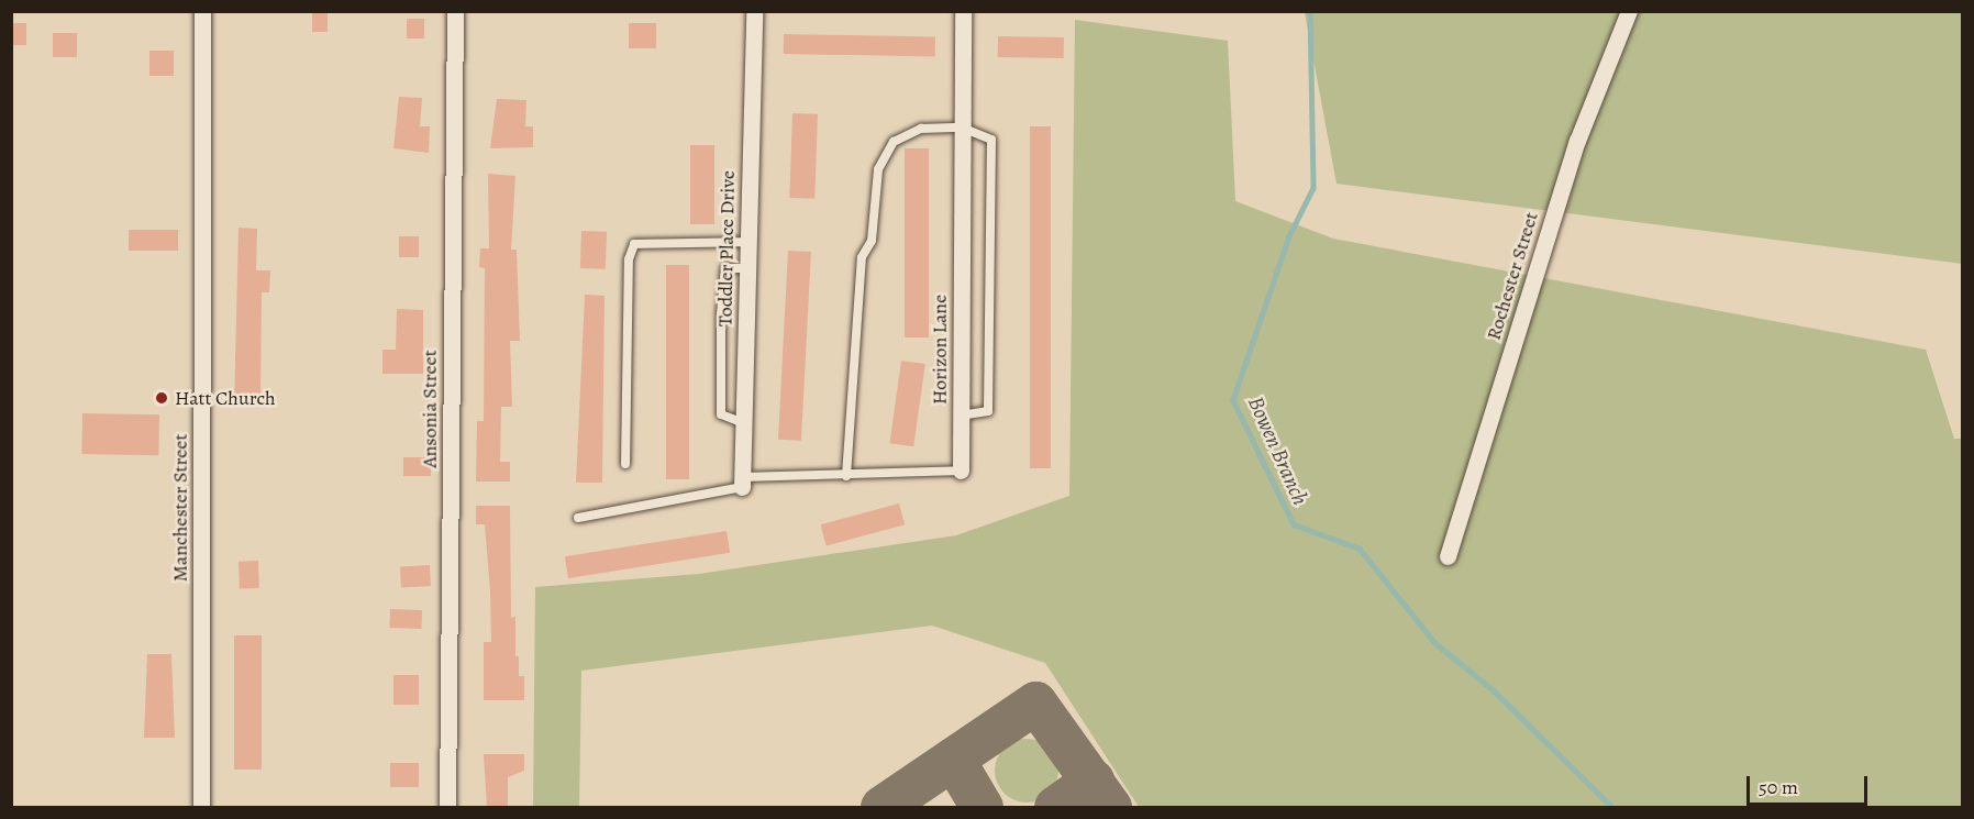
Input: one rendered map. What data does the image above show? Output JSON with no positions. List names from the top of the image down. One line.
{"streets":{"street":["Toddler Place Drive","Rochester Street","Horizon Lane","Ansonia Street","Manchester Street"]},"crossings":[["Toddler Place Drive","Horizon Lane"]],"water":["Bowen Branch"],"places":["Hatt Church"],"scale_bar":"50 m"}
